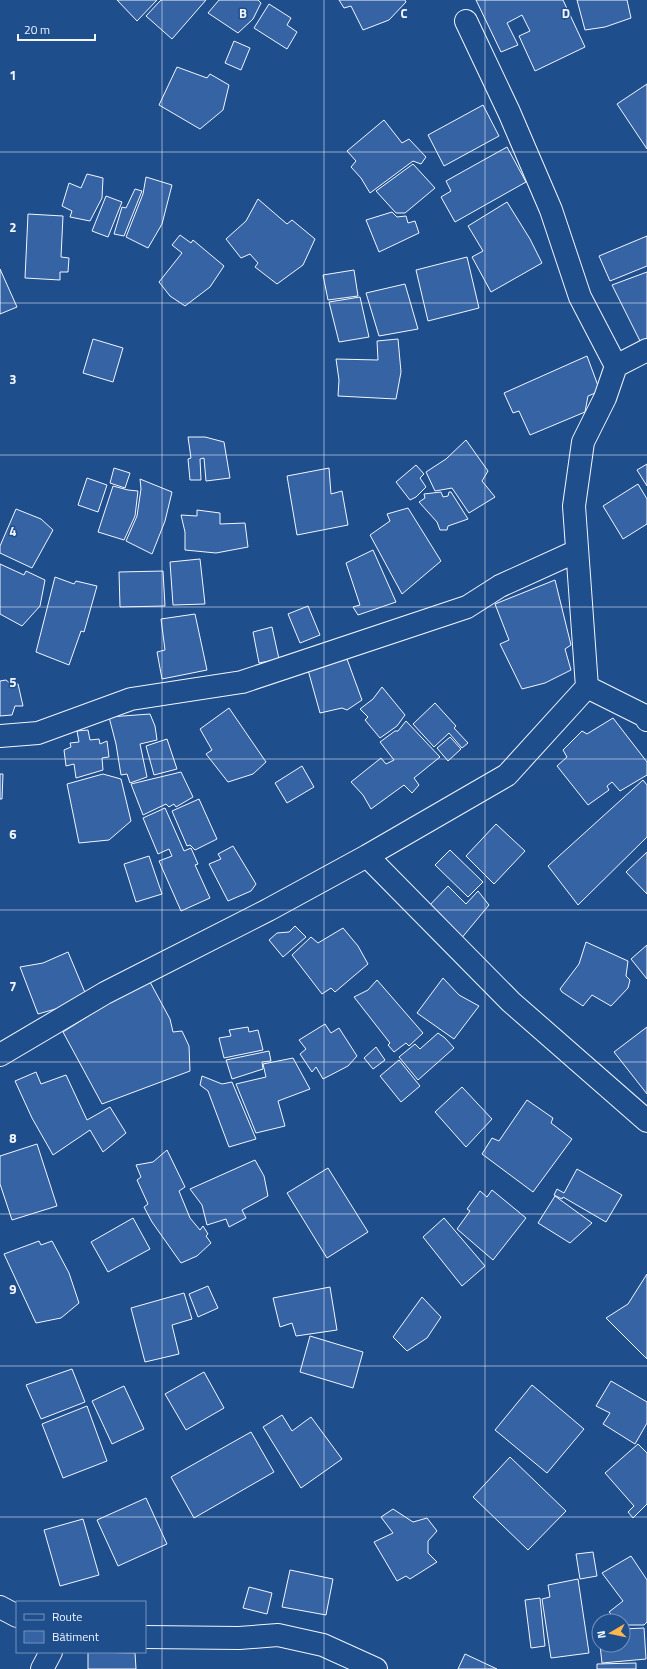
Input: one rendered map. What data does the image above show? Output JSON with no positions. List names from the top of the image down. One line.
{"legend":["Route","Bâtiment"],"scale_bar":"20 m","north":"left","grid":{"columns":["B","C","D"],"rows":["1","2","3","4","5","6","7","8","9"]}}
